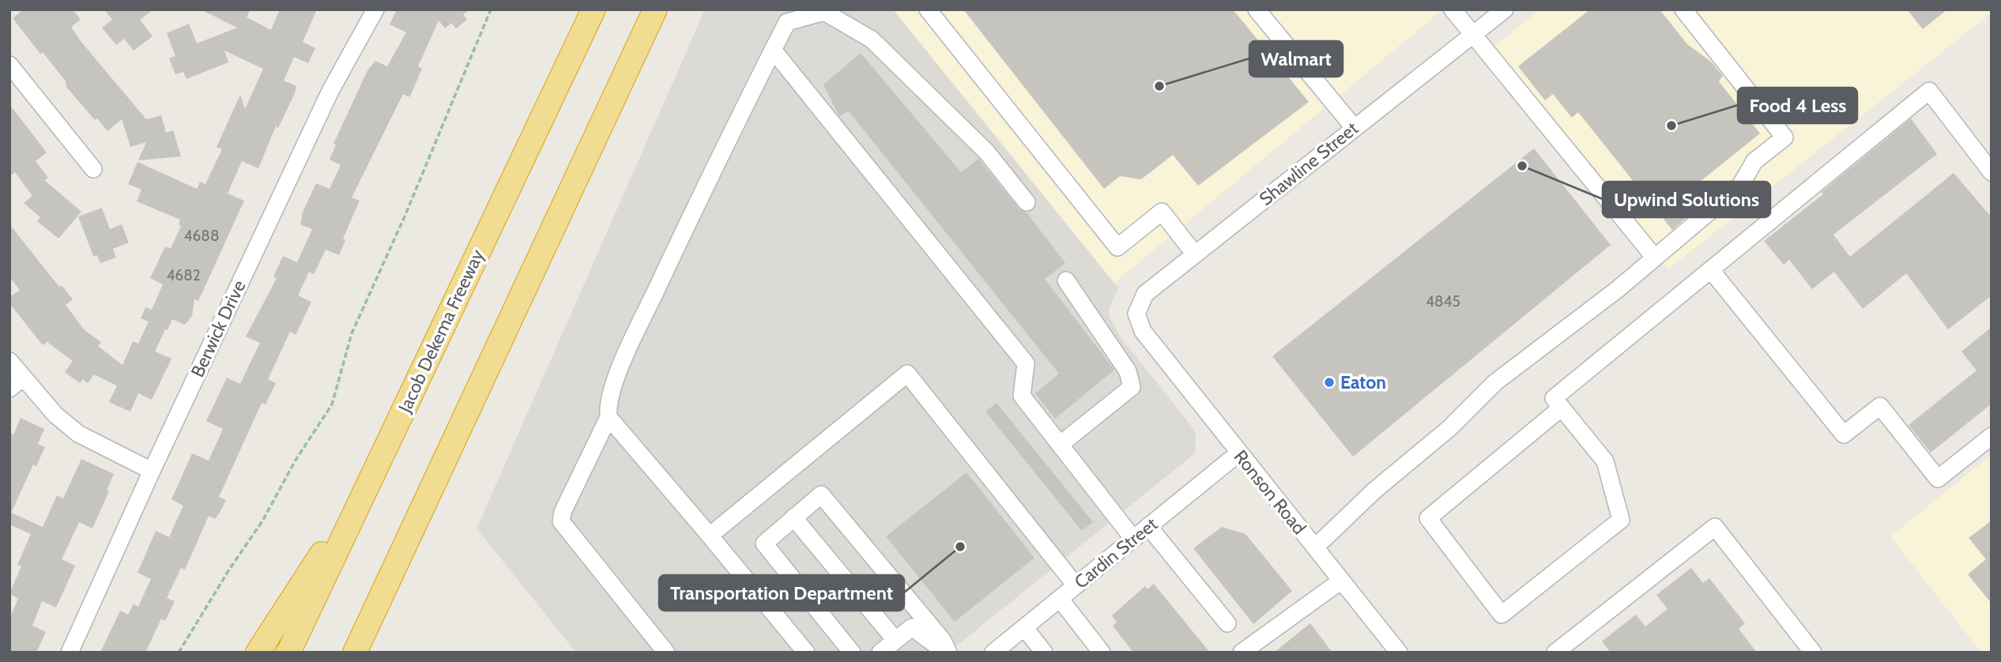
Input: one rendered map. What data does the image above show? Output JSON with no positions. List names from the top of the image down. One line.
{"streets":{"highway":["Jacob Dekema Freeway"],"street":["Shawline Street","Berwick Drive","Ronson Road","Cardin Street"]},"crossings":[["Shawline Street","Ronson Road"],["Ronson Road","Cardin Street"]],"places":["Walmart","Food 4 Less","Upwind Solutions","Eaton","Transportation Department"],"house_numbers":["4688","4682","4845"]}
